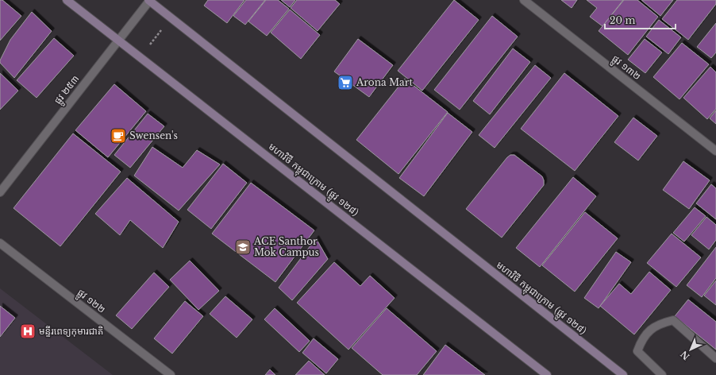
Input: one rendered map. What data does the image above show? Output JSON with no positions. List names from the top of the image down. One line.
{"streets":{"main road":["មហាវិថី កម្ពុជាក្រោម (ផ្លូវ ១២៨)"],"street":["ផ្លូវ ១៣២","ផ្លូវ ២៥៣","ផ្លូវ ១២២"]},"crossings":[["ផ្លូវ ២៥៣","មហាវិថី កម្ពុជាក្រោម (ផ្លូវ ១២៨)"]],"places":{"supermarket":["Arona Mart"],"cafe":["Swensen's"],"school or university":["ACE Santhor Mok Campus"],"hospital":["មន្ទីរពេទ្យកុមារជាតិ"]},"scale_bar":"20 m","north":"bottom left"}
